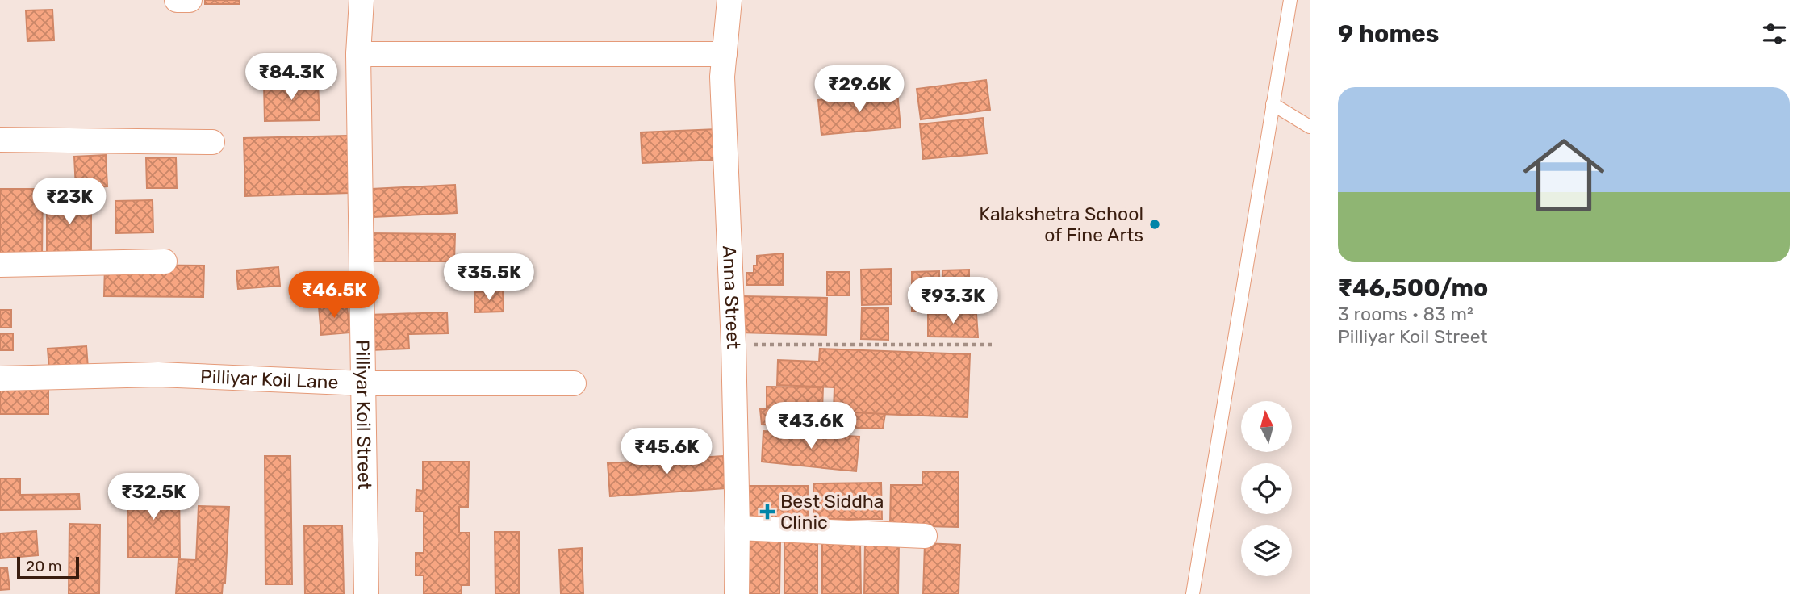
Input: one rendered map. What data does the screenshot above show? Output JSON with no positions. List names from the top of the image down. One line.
{"streets":{"street":["Anna Street","Pilliyar Koil Lane","Pilliyar Koil Street"]},"crossings":[["Pilliyar Koil Lane","Pilliyar Koil Street"]],"places":{"other":["Kalakshetra School of Fine Arts"],"health":["Best Siddha Clinic"]},"scale_bar":"20 m","north":"top","page":{"heading":"9 homes","price":["₹84.3K","₹29.6K","₹23K","₹35.5K","₹46.5K","₹93.3K","₹43.6K","₹45.6K","₹32.5K"],"list":[{"name":"₹46,500/mo","note":"3 rooms · 83 m² · Pilliyar Koil Street"}],"scale":"20 m"}}
